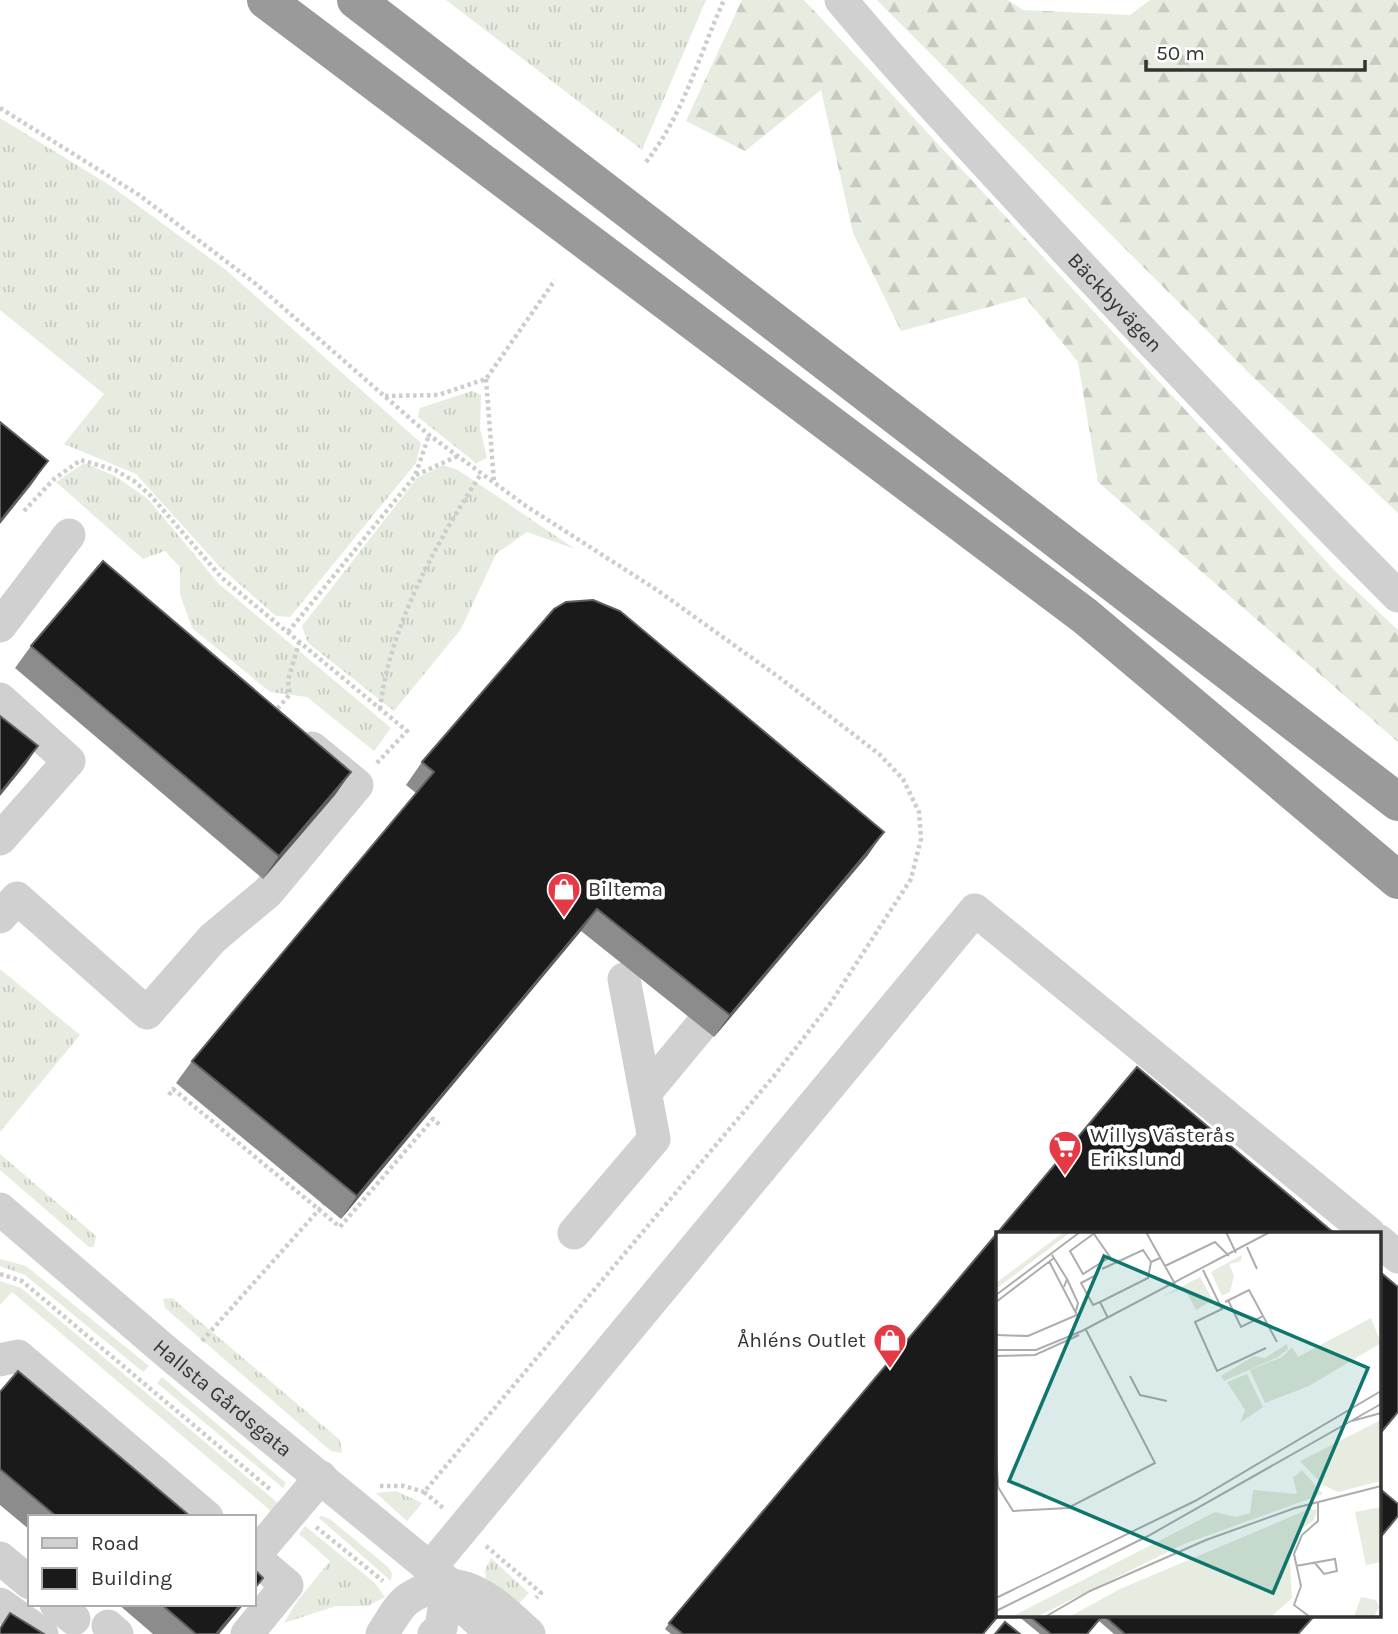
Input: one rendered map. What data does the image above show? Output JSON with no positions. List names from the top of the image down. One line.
{"streets":{"street":["Bäckbyvägen","Hallsta Gårdsgata"]},"places":{"shop":["Biltema","Åhléns Outlet"],"supermarket":["Willys Västerås Erikslund"]},"legend":["Road","Building"],"scale_bar":"50 m"}
